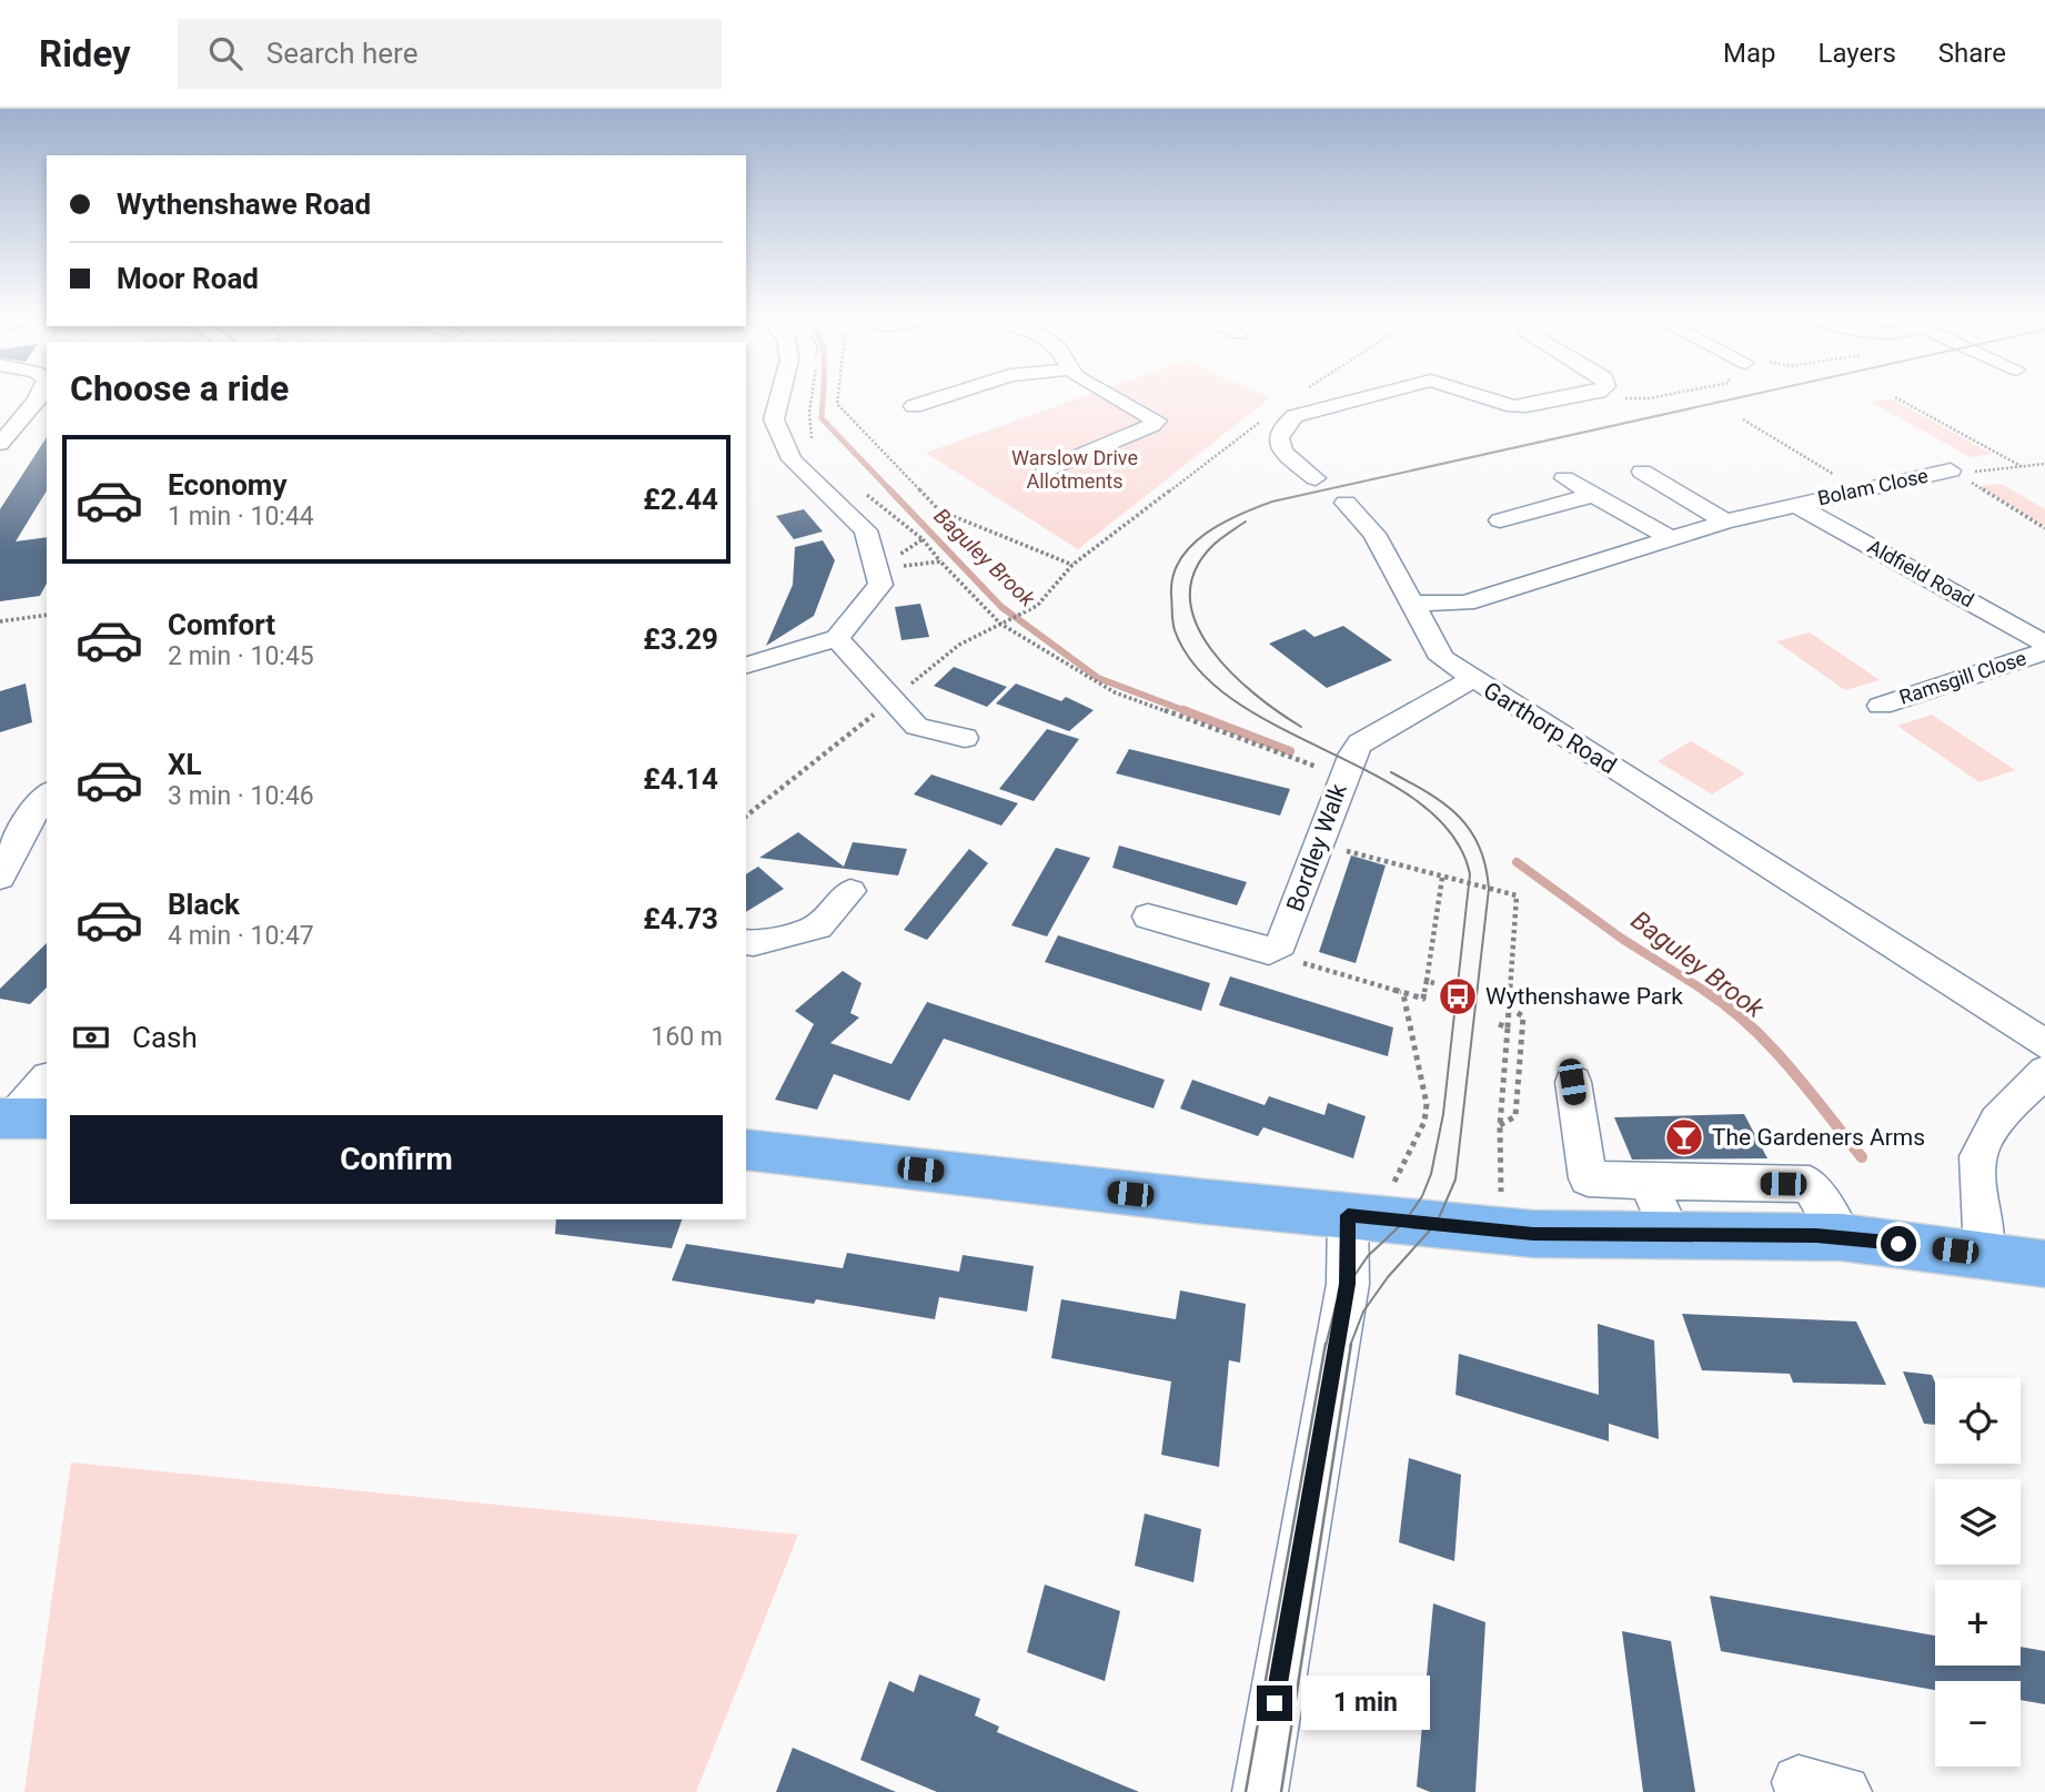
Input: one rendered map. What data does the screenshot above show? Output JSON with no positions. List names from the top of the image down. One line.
{"streets":{"street":["Bolam Close","Aldfield Road","Ramsgill Close","Garthorp Road","Bordley Walk"]},"crossings":[["Bolam Close","Aldfield Road"],["Garthorp Road","Bordley Walk"]],"water":["Baguley Brook"],"parks":["Warslow Drive Allotments"],"places":{"bus stop":["Wythenshawe Park"],"bar":["The Gardeners Arms"]},"page":{"header":"Ridey","search":"Search here","nav":["Map","Layers","Share"],"banner":["Wythenshawe Road","Moor Road"],"heading":"Choose a ride","list":[{"name":"Economy","note":"1 min · 10:44","value":"£2.44"},{"name":"Comfort","note":"2 min · 10:45","value":"£3.29"},{"name":"XL","note":"3 min · 10:46","value":"£4.14"},{"name":"Black","note":"4 min · 10:47","value":"£4.73"}],"pay":["Cash","160 m"],"buttons":"Confirm","map_buttons":["+","−"],"bubble":"1 min"}}
